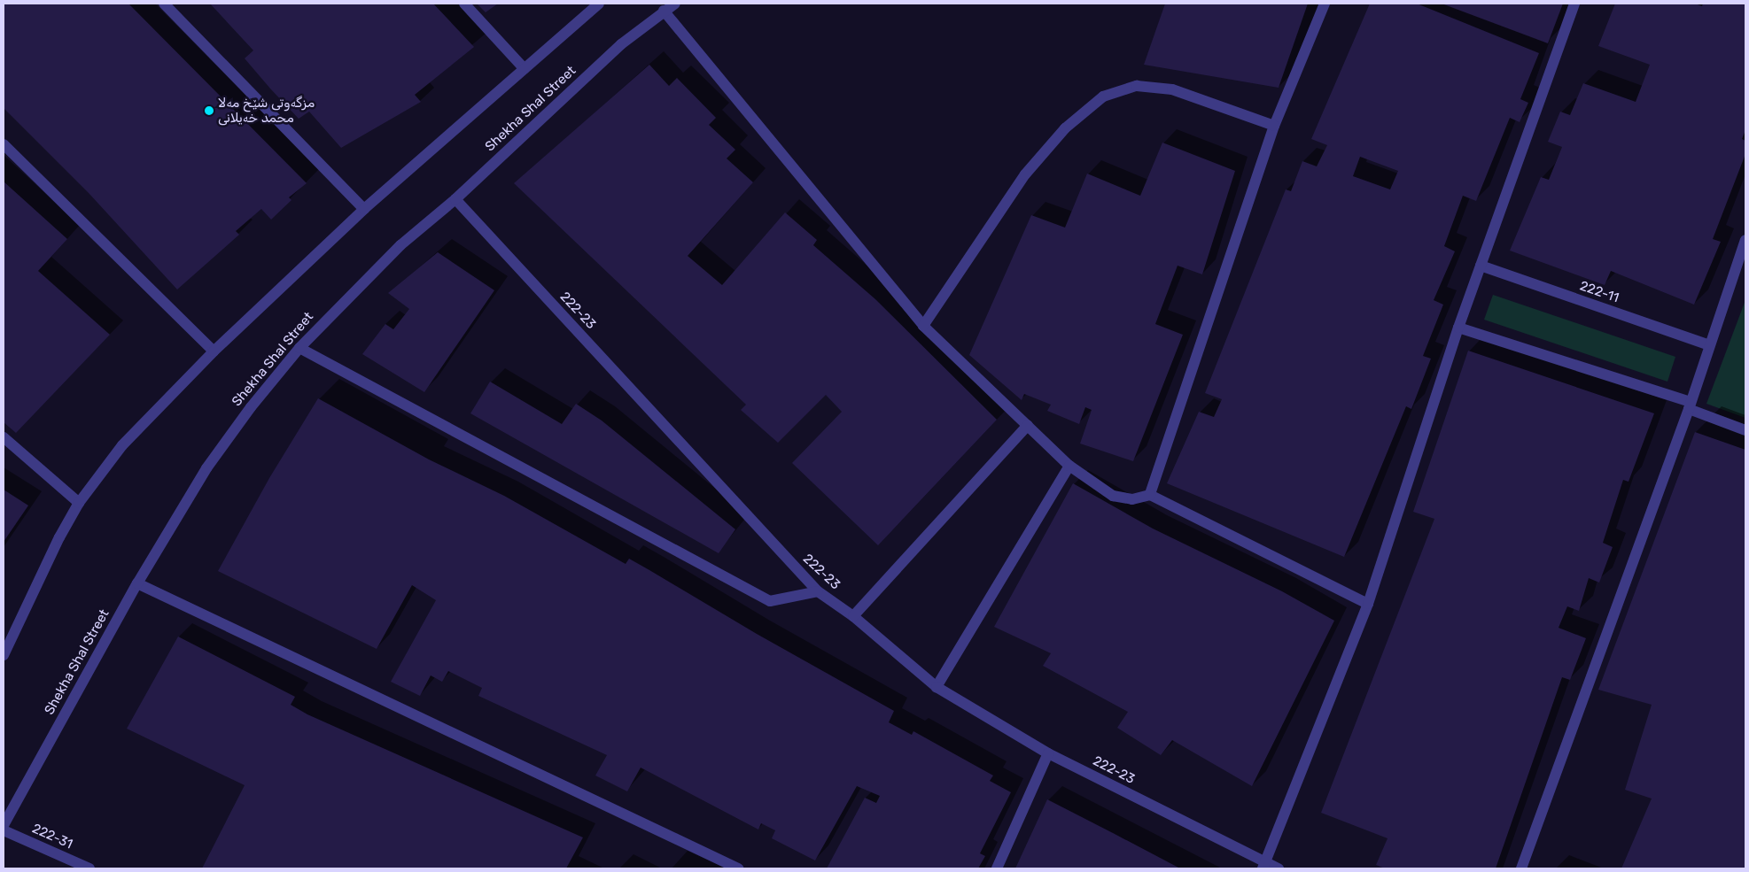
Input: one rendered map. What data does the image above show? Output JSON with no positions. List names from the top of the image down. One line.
{"streets":{"street":["Shekha Shal Street","222-11","222-23","222-31"]},"crossings":[["Shekha Shal Street","222-23"]],"places":["مزگەوتی شێخ مەلا محمد خەیلانی"]}
